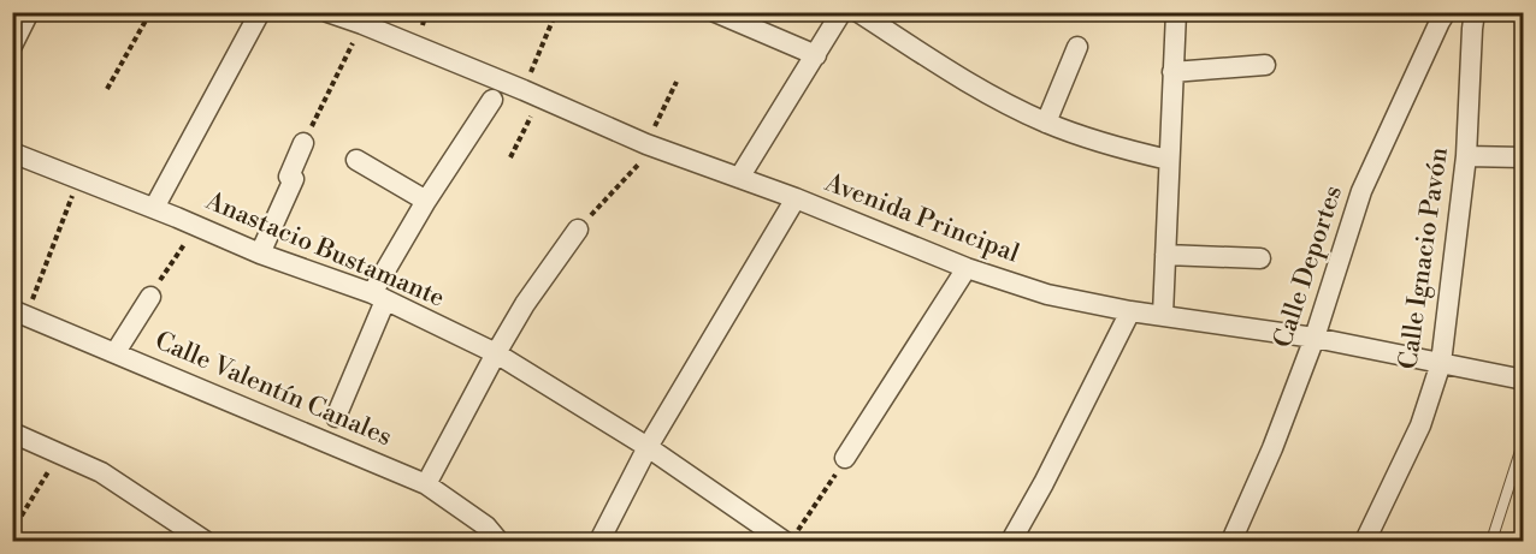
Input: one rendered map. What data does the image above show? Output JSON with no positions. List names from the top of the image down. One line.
{"streets":{"street":["Avenida Principal","Anastacio Bustamante","Calle Ignacio Pavón","Calle Deportes","Calle Valentín Canales"]},"crossings":[["Avenida Principal","Calle Ignacio Pavón"],["Avenida Principal","Calle Deportes"]]}
